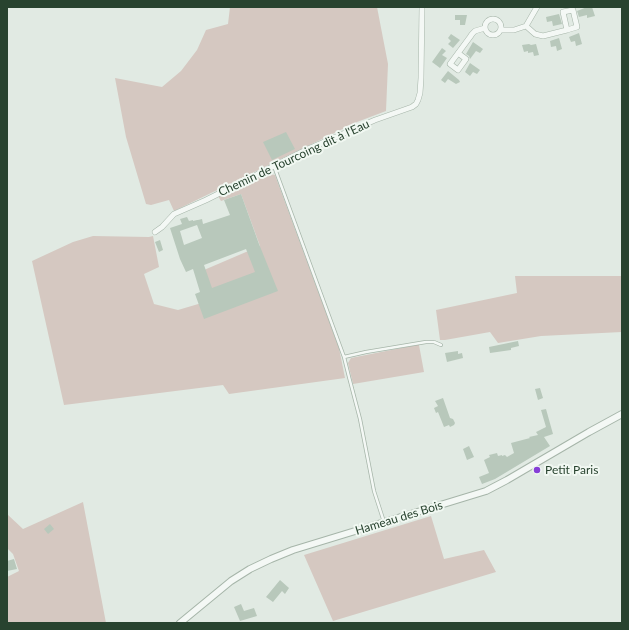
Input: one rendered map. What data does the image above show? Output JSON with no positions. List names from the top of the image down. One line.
{"streets":{"street":["Chemin de Tourcoing dit à l'Eau","Hameau des Bois"]},"places":["Petit Paris"]}
